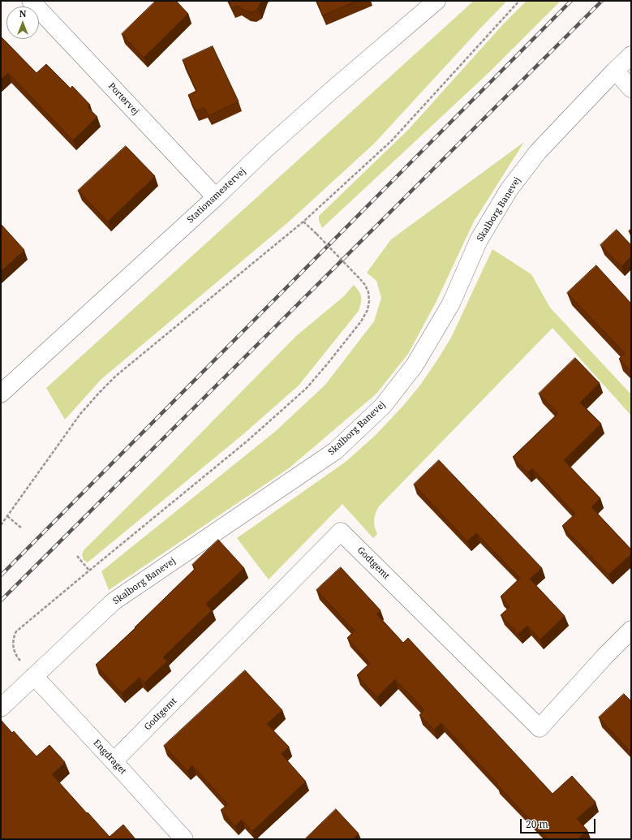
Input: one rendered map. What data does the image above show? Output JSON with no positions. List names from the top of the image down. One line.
{"streets":{"street":["Portørvej","Stationsmestervej","Skalborg Banevej","Godtgemt","Engdraget"]},"crossings":[["Portørvej","Stationsmestervej"],["Skalborg Banevej","Engdraget"],["Godtgemt","Engdraget"]],"scale_bar":"20 m","north":"top"}
